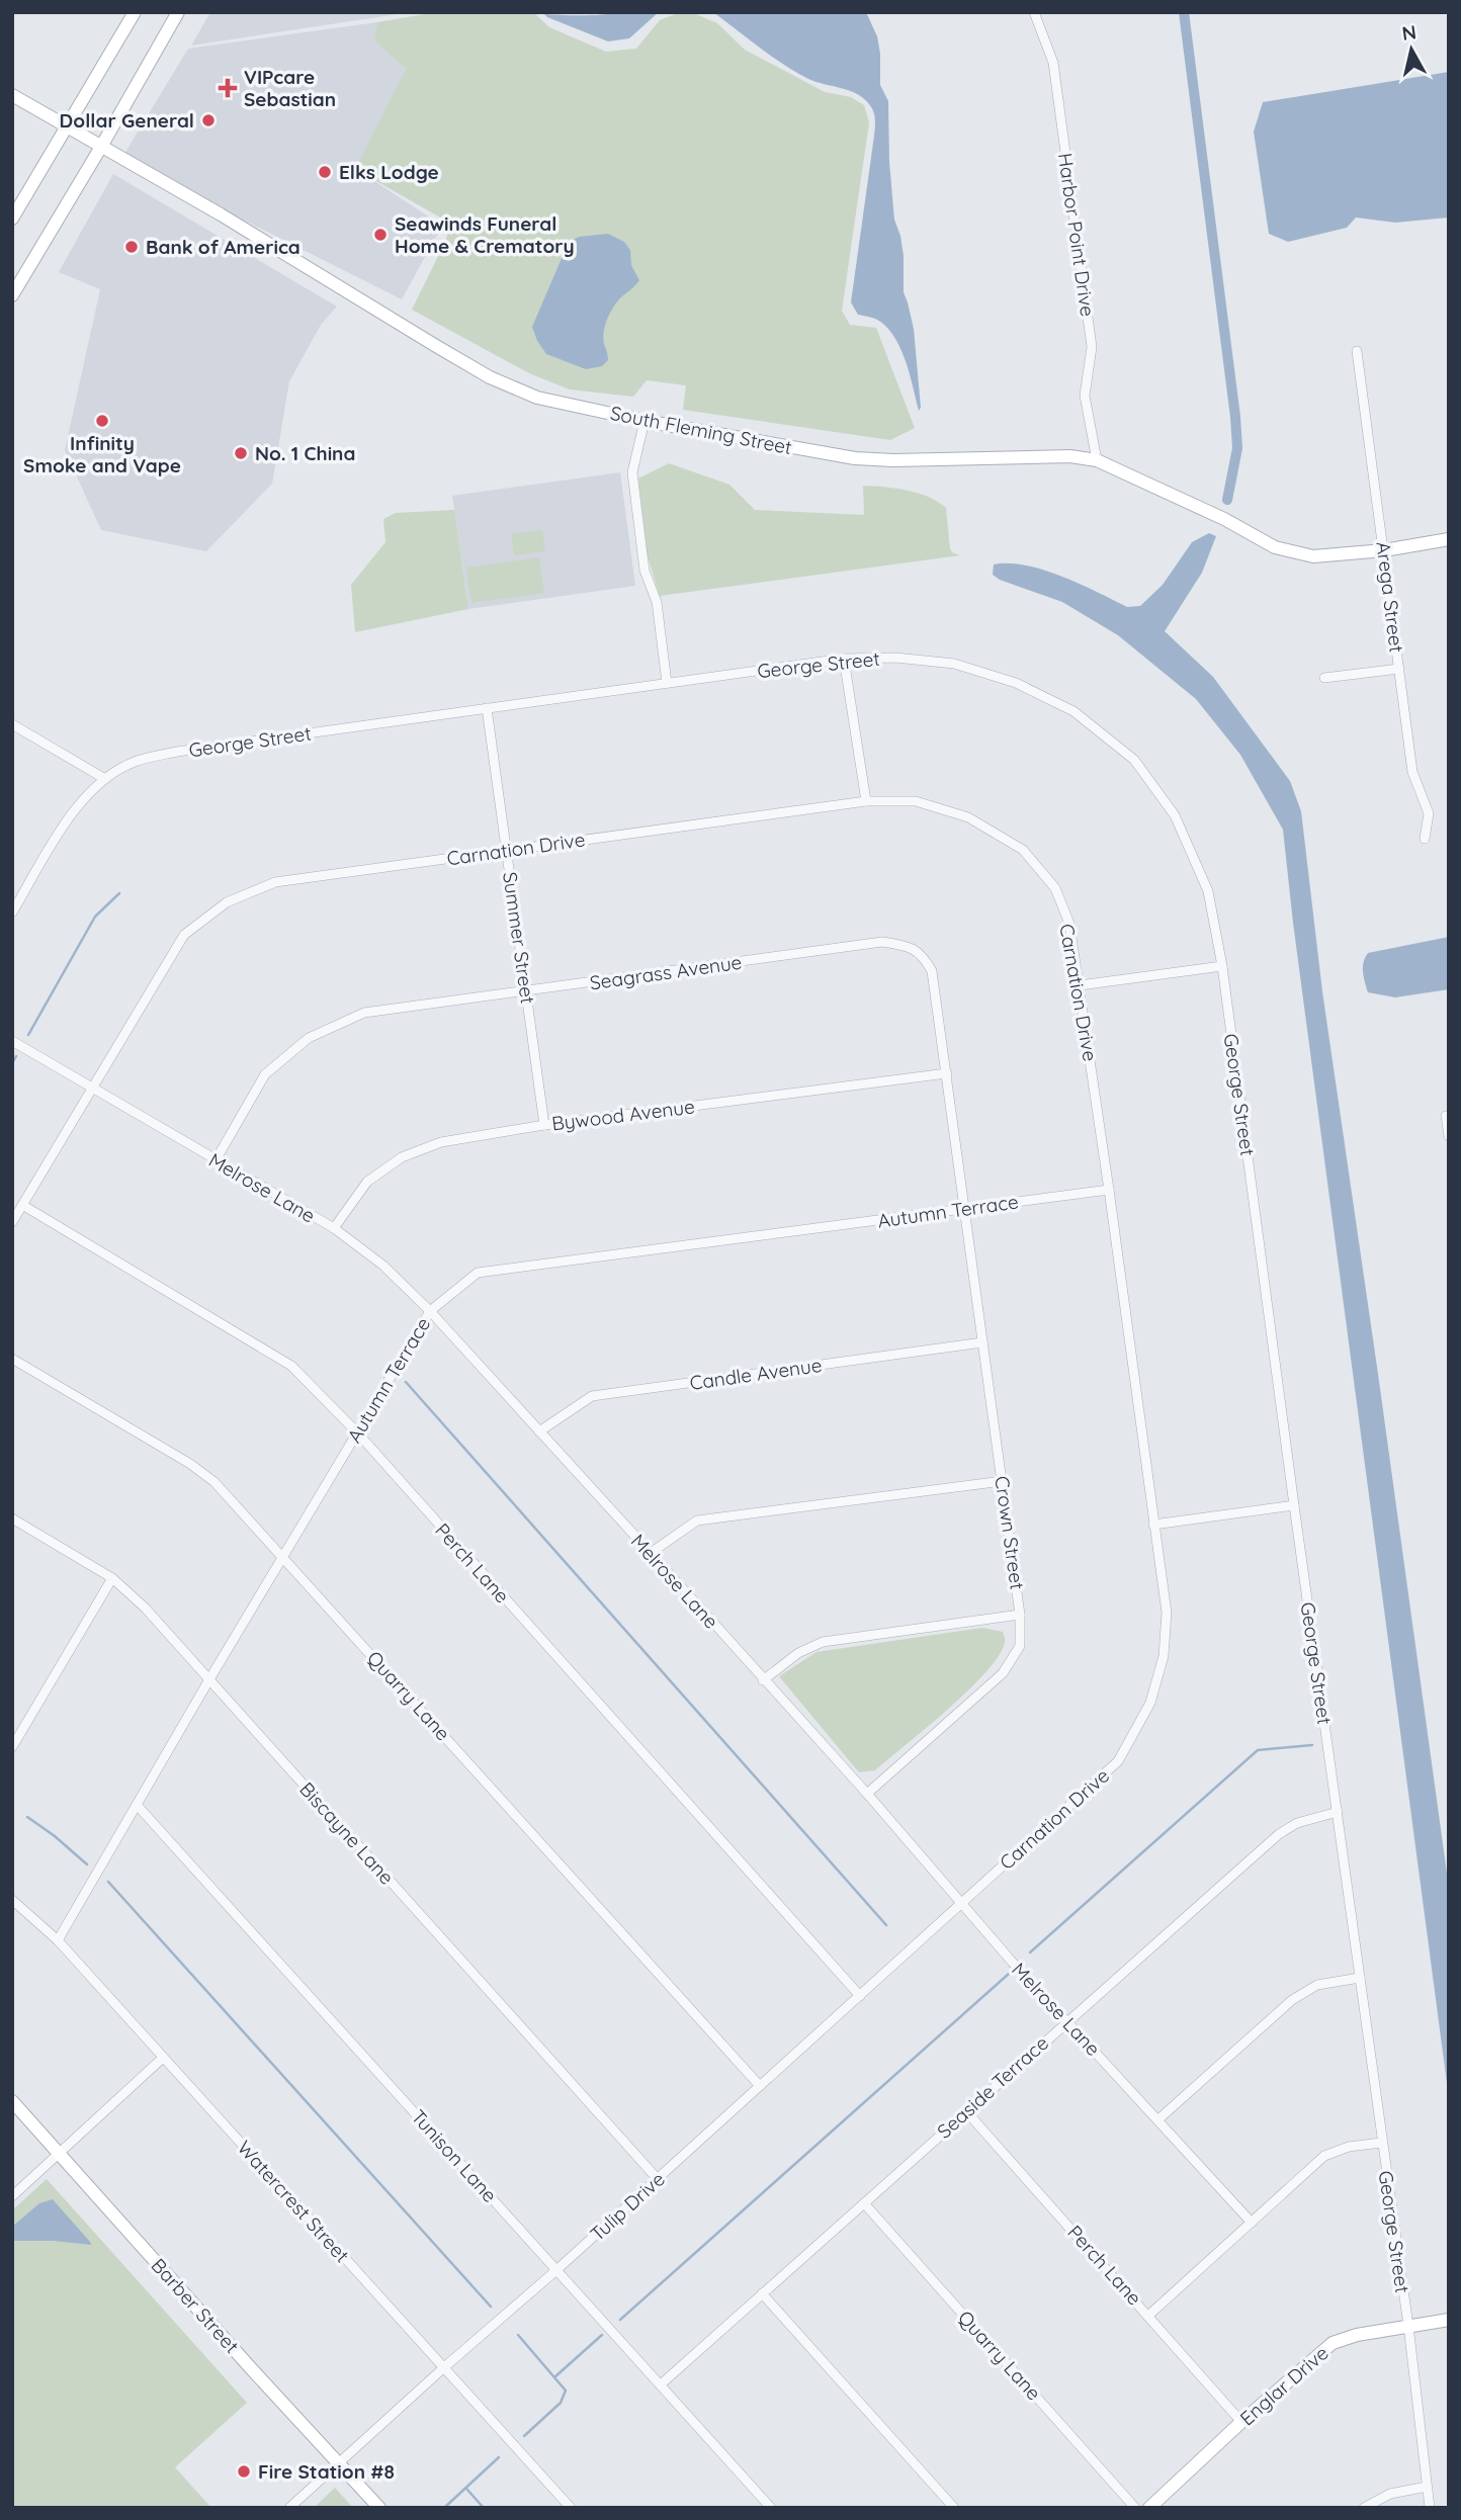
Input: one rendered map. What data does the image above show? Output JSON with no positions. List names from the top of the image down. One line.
{"streets":{"street":["Harbor Point Drive","South Fleming Street","Arega Street","George Street","Carnation Drive","Summer Street","Seagrass Avenue","Bywood Avenue","Melrose Lane","Autumn Terrace","Candle Avenue","Crown Street","Perch Lane","Quarry Lane","Biscayne Lane","Seaside Terrace","Tunison Lane","Watercrest Street","Tulip Drive","Barber Street","Englar Drive"]},"crossings":[["Harbor Point Drive","South Fleming Street"],["South Fleming Street","Arega Street"],["George Street","Summer Street"],["George Street","Seaside Terrace"],["George Street","Englar Drive"],["Carnation Drive","Summer Street"],["Carnation Drive","Melrose Lane"],["Carnation Drive","Autumn Terrace"],["Carnation Drive","Perch Lane"],["Carnation Drive","Tulip Drive"],["Summer Street","Seagrass Avenue"],["Summer Street","Bywood Avenue"],["Seagrass Avenue","Bywood Avenue"],["Seagrass Avenue","Melrose Lane"],["Seagrass Avenue","Autumn Terrace"],["Seagrass Avenue","Crown Street"],["Bywood Avenue","Melrose Lane"],["Melrose Lane","Autumn Terrace"],["Melrose Lane","Candle Avenue"],["Melrose Lane","Crown Street"],["Melrose Lane","Seaside Terrace"],["Melrose Lane","Tulip Drive"],["Autumn Terrace","Crown Street"],["Autumn Terrace","Perch Lane"],["Autumn Terrace","Quarry Lane"],["Autumn Terrace","Biscayne Lane"],["Autumn Terrace","Tunison Lane"],["Autumn Terrace","Watercrest Street"],["Candle Avenue","Crown Street"],["Perch Lane","Seaside Terrace"],["Perch Lane","Tulip Drive"],["Perch Lane","Englar Drive"],["Quarry Lane","Seaside Terrace"],["Quarry Lane","Tulip Drive"],["Biscayne Lane","Tulip Drive"],["Seaside Terrace","Tunison Lane"],["Tunison Lane","Tulip Drive"],["Watercrest Street","Tulip Drive"],["Tulip Drive","Barber Street"]],"places":{"health":["VIPcare Sebastian"],"other":["Dollar General","Elks Lodge","Seawinds Funeral Home & Crematory","Bank of America","Infinity Smoke and Vape","No. 1 China","Fire Station #8"]},"north":"top"}
